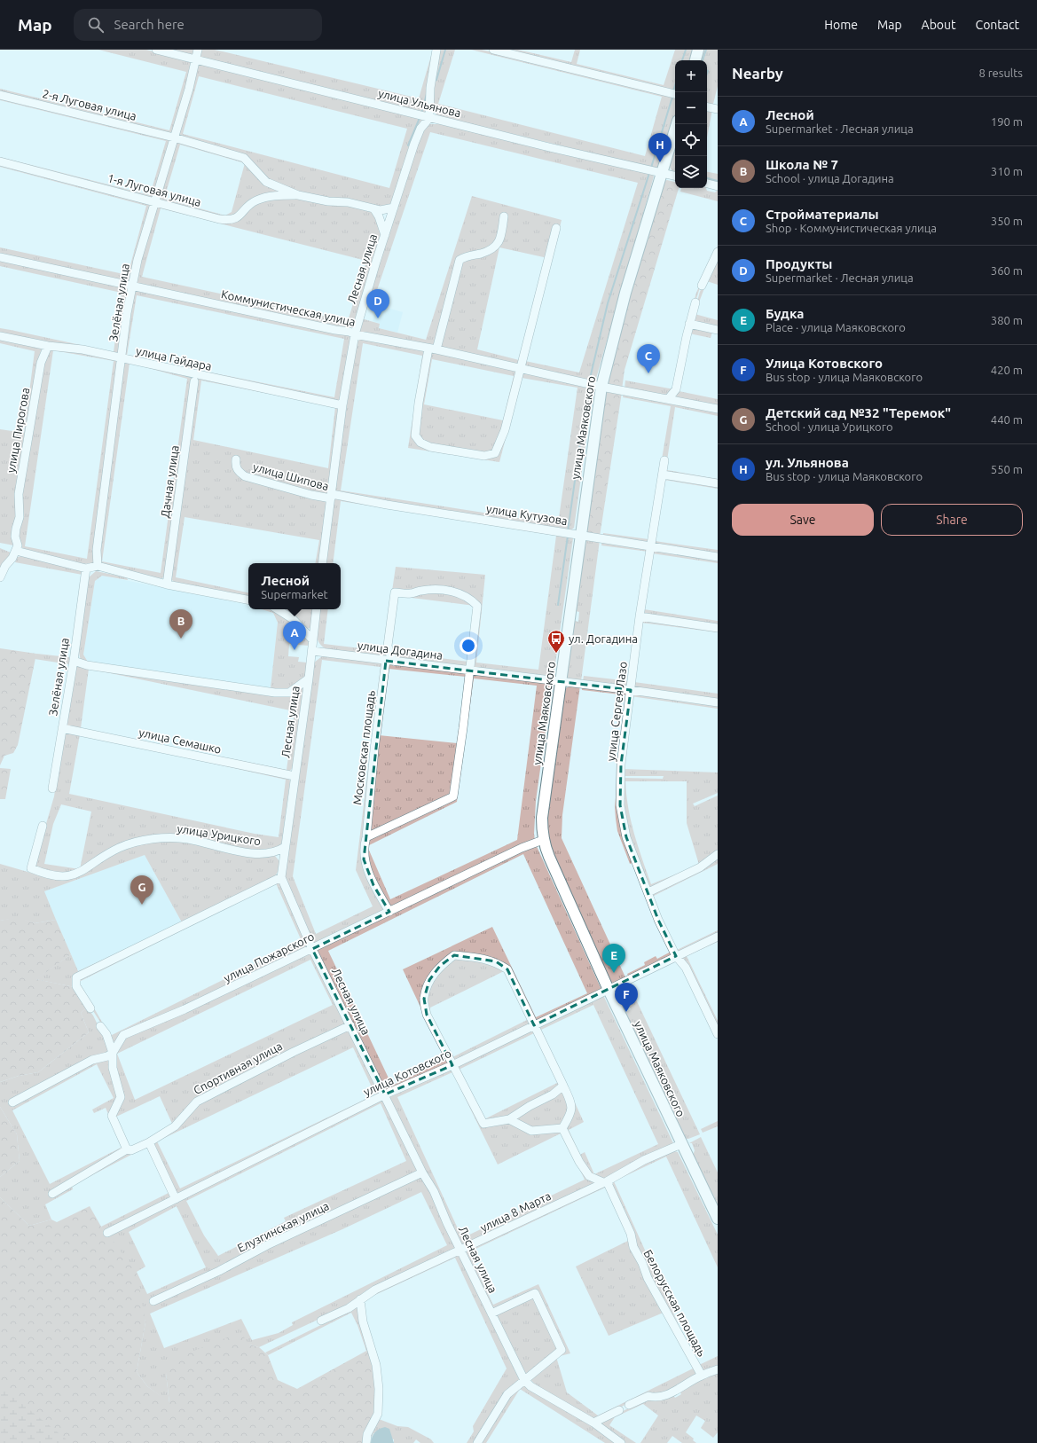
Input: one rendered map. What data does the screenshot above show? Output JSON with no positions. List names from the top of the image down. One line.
{"streets":{"main road":["улица Маяковского"],"street":["улица Ульянова","2-я Луговая улица","1-я Луговая улица","Лесная улица","Зелёная улица","Коммунистическая улица","улица Гайдара","улица Пирогова","улица Шипова","Дачная улица","улица Кутузова","улица Догадина","улица Сергея Лазо","улица Семашко","Московская площадь","улица Урицкого","улица Пожарского","Спортивная улица","улица Котовского","улица 8 Марта","Елузгинская улица","Белорусская площадь"]},"crossings":[["улица Ульянова","Лесная улица"],["улица Ульянова","Зелёная улица"],["улица Ульянова","улица Маяковского"],["2-я Луговая улица","1-я Луговая улица"],["2-я Луговая улица","Зелёная улица"],["1-я Луговая улица","Лесная улица"],["1-я Луговая улица","Зелёная улица"],["Лесная улица","Коммунистическая улица"],["Лесная улица","улица Гайдара"],["Лесная улица","улица Шипова"],["Лесная улица","улица Кутузова"],["Лесная улица","улица Догадина"],["Лесная улица","улица Семашко"],["Лесная улица","улица Пожарского"],["Лесная улица","Спортивная улица"],["Лесная улица","улица Котовского"],["Лесная улица","улица 8 Марта"],["Лесная улица","Елузгинская улица"],["Зелёная улица","Коммунистическая улица"],["Зелёная улица","улица Гайдара"],["Зелёная улица","улица Семашко"],["Коммунистическая улица","улица Маяковского"],["улица Гайдара","улица Пирогова"],["улица Маяковского","улица Кутузова"],["улица Маяковского","улица Догадина"],["улица Маяковского","улица Пожарского"],["улица Маяковского","улица Котовского"],["улица Маяковского","улица 8 Марта"],["улица Шипова","улица Кутузова"],["улица Кутузова","улица Сергея Лазо"],["улица Догадина","улица Сергея Лазо"],["улица Догадина","Московская площадь"],["улица Сергея Лазо","улица Котовского"],["Московская площадь","улица Пожарского"],["улица 8 Марта","Белорусская площадь"]],"places":{"bus stop":["ул. Догадина"]},"page":{"header":"Map","search":"Search here","nav":["Home","Map","About","Contact"],"heading":["Nearby","8 results"],"map_buttons":["+","−"],"list":[{"mark":"A","name":"Лесной","note":"Supermarket · Лесная улица","value":"190 m"},{"mark":"B","name":"Школа № 7","note":"School · улица Догадина","value":"310 m"},{"mark":"C","name":"Стройматериалы","note":"Shop · Коммунистическая улица","value":"350 m"},{"mark":"D","name":"Продукты","note":"Supermarket · Лесная улица","value":"360 m"},{"mark":"E","name":"Будка","note":"Place · улица Маяковского","value":"380 m"},{"mark":"F","name":"Улица Котовского","note":"Bus stop · улица Маяковского","value":"420 m"},{"mark":"G","name":"Детский сад №32 \"Теремок\"","note":"School · улица Урицкого","value":"440 m"},{"mark":"H","name":"ул. Ульянова","note":"Bus stop · улица Маяковского","value":"550 m"}],"pins":["H","D","C","B","A","G","E","F"],"buttons":["Save","Share"],"popup":["Лесной","Supermarket"]}}
